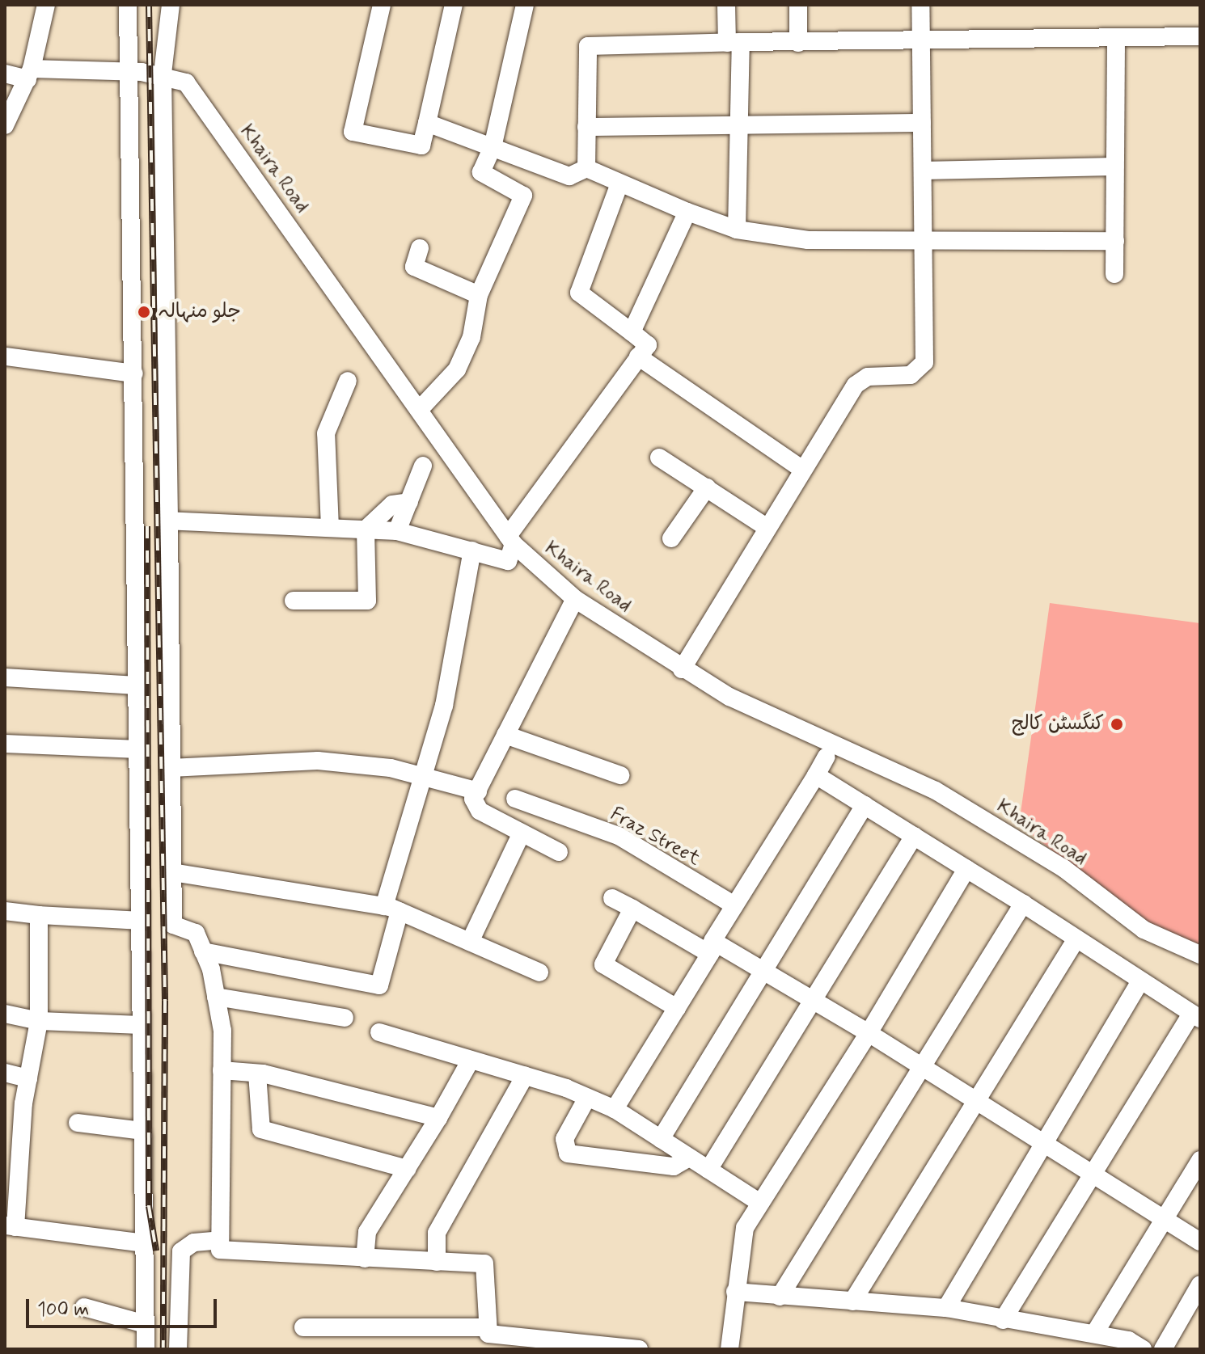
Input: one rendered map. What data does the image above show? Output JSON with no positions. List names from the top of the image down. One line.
{"streets":{"street":["Khaira Road","Fraz Street"]},"places":["جلو منہالہ","کنگسٹن کالج"],"scale_bar":"100 m"}
